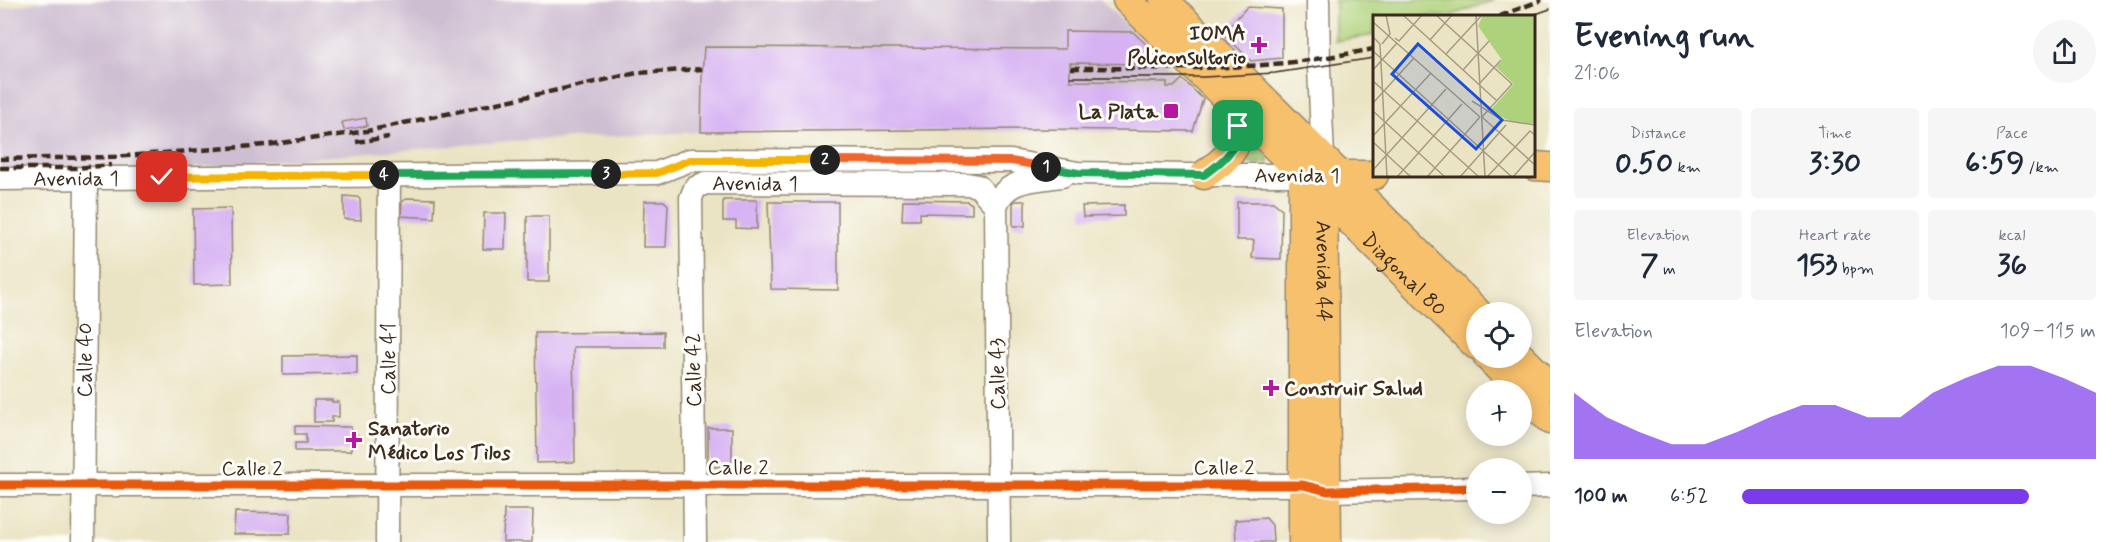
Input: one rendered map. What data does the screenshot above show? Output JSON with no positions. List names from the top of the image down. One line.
{"streets":{"main road":["Avenida 1","Avenida 44","Diagonal 80"],"street":["Calle 41","Calle 40","Calle 42","Calle 43","Calle 2"]},"crossings":[["Avenida 1","Avenida 44"],["Avenida 1","Diagonal 80"],["Avenida 1","Calle 41"],["Avenida 1","Calle 40"],["Avenida 1","Calle 42"],["Avenida 1","Calle 43"],["Avenida 44","Diagonal 80"],["Avenida 44","Calle 2"],["Calle 41","Calle 2"],["Calle 40","Calle 2"],["Calle 42","Calle 2"],["Calle 43","Calle 2"]],"places":{"health":["IOMA Policonsultorio","Construir Salud","Sanatorio Médico Los Tilos"],"transit":["La Plata"]},"page":{"heading":["Evening run","21:06"],"stats":[["Distance","0.50 km"],["Time","3:30"],["Pace","6:59 /km"],["Elevation","7 m"],["Heart rate","153 bpm"],["kcal","36"]],"pins":["2","1","3","4"],"map_buttons":["+","−"],"chart":["Elevation","109–115 m"],"list":[{"name":"100 m","note":"6:52"}]}}
